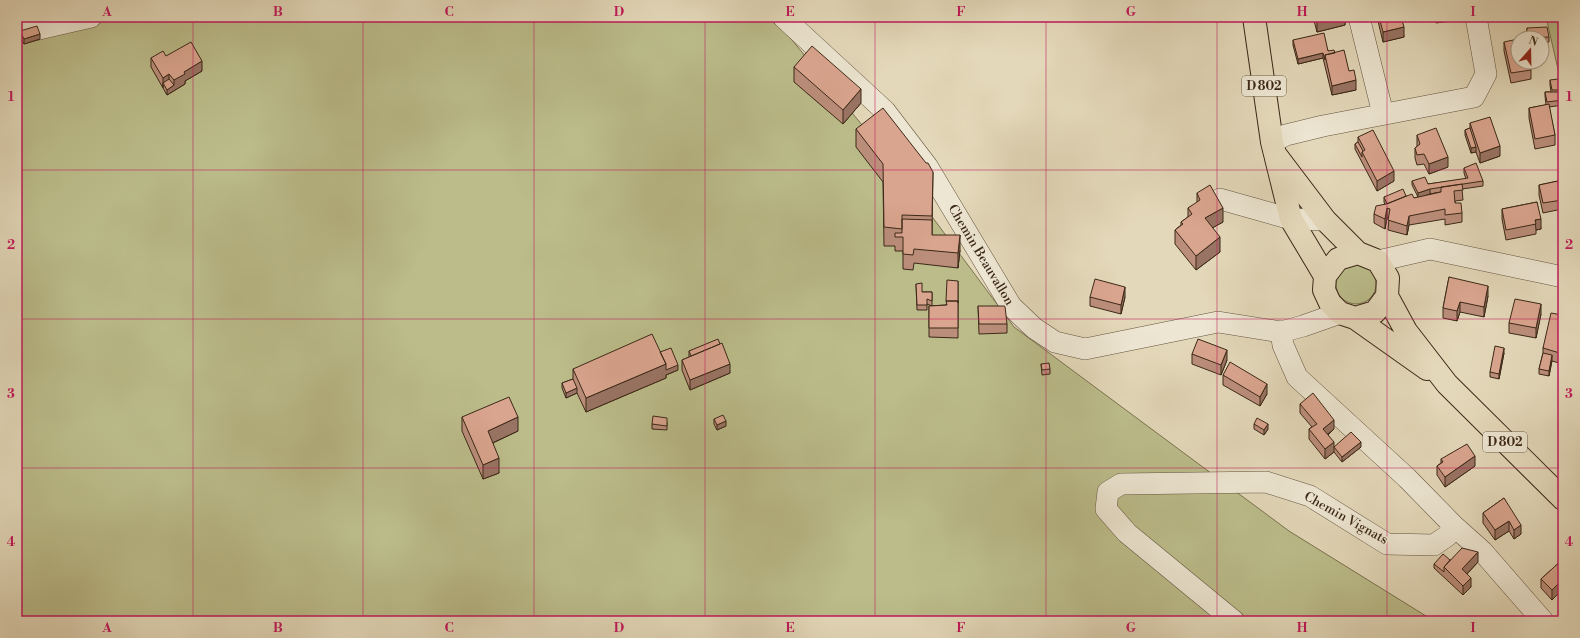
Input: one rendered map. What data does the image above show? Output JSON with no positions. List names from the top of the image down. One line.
{"streets":{"main road":["D 802"],"street":["Chemin Beauvallon","Chemin Vignats"]},"crossings":[["D 802","Chemin Beauvallon"]],"north":"top","grid":{"columns":["A","B","C","D","E","F","G","H","I"],"rows":["1","2","3","4"]}}
